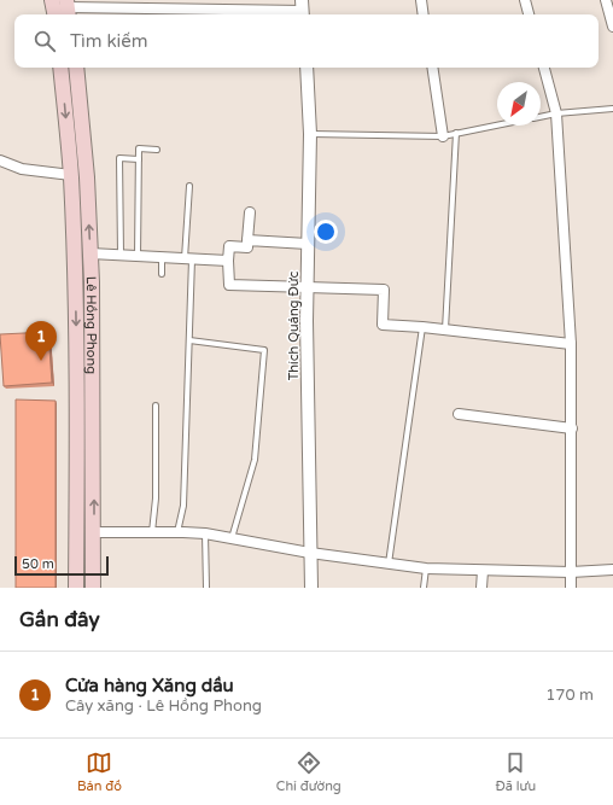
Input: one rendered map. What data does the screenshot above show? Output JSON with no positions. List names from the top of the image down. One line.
{"streets":{"main road":["Lê Hồng Phong"],"street":["Thích Quảng Đức"]},"scale_bar":"50 m","north":"bottom left","page":{"search":"Tìm kiếm","pins":"1","scale":"50 m","heading":"Gần đây","list":[{"mark":"1","name":"Cửa hàng Xăng dầu","note":"Cây xăng · Lê Hồng Phong","value":"170 m"}],"nav":["Bản đồ","Chỉ đường","Đã lưu"]}}
